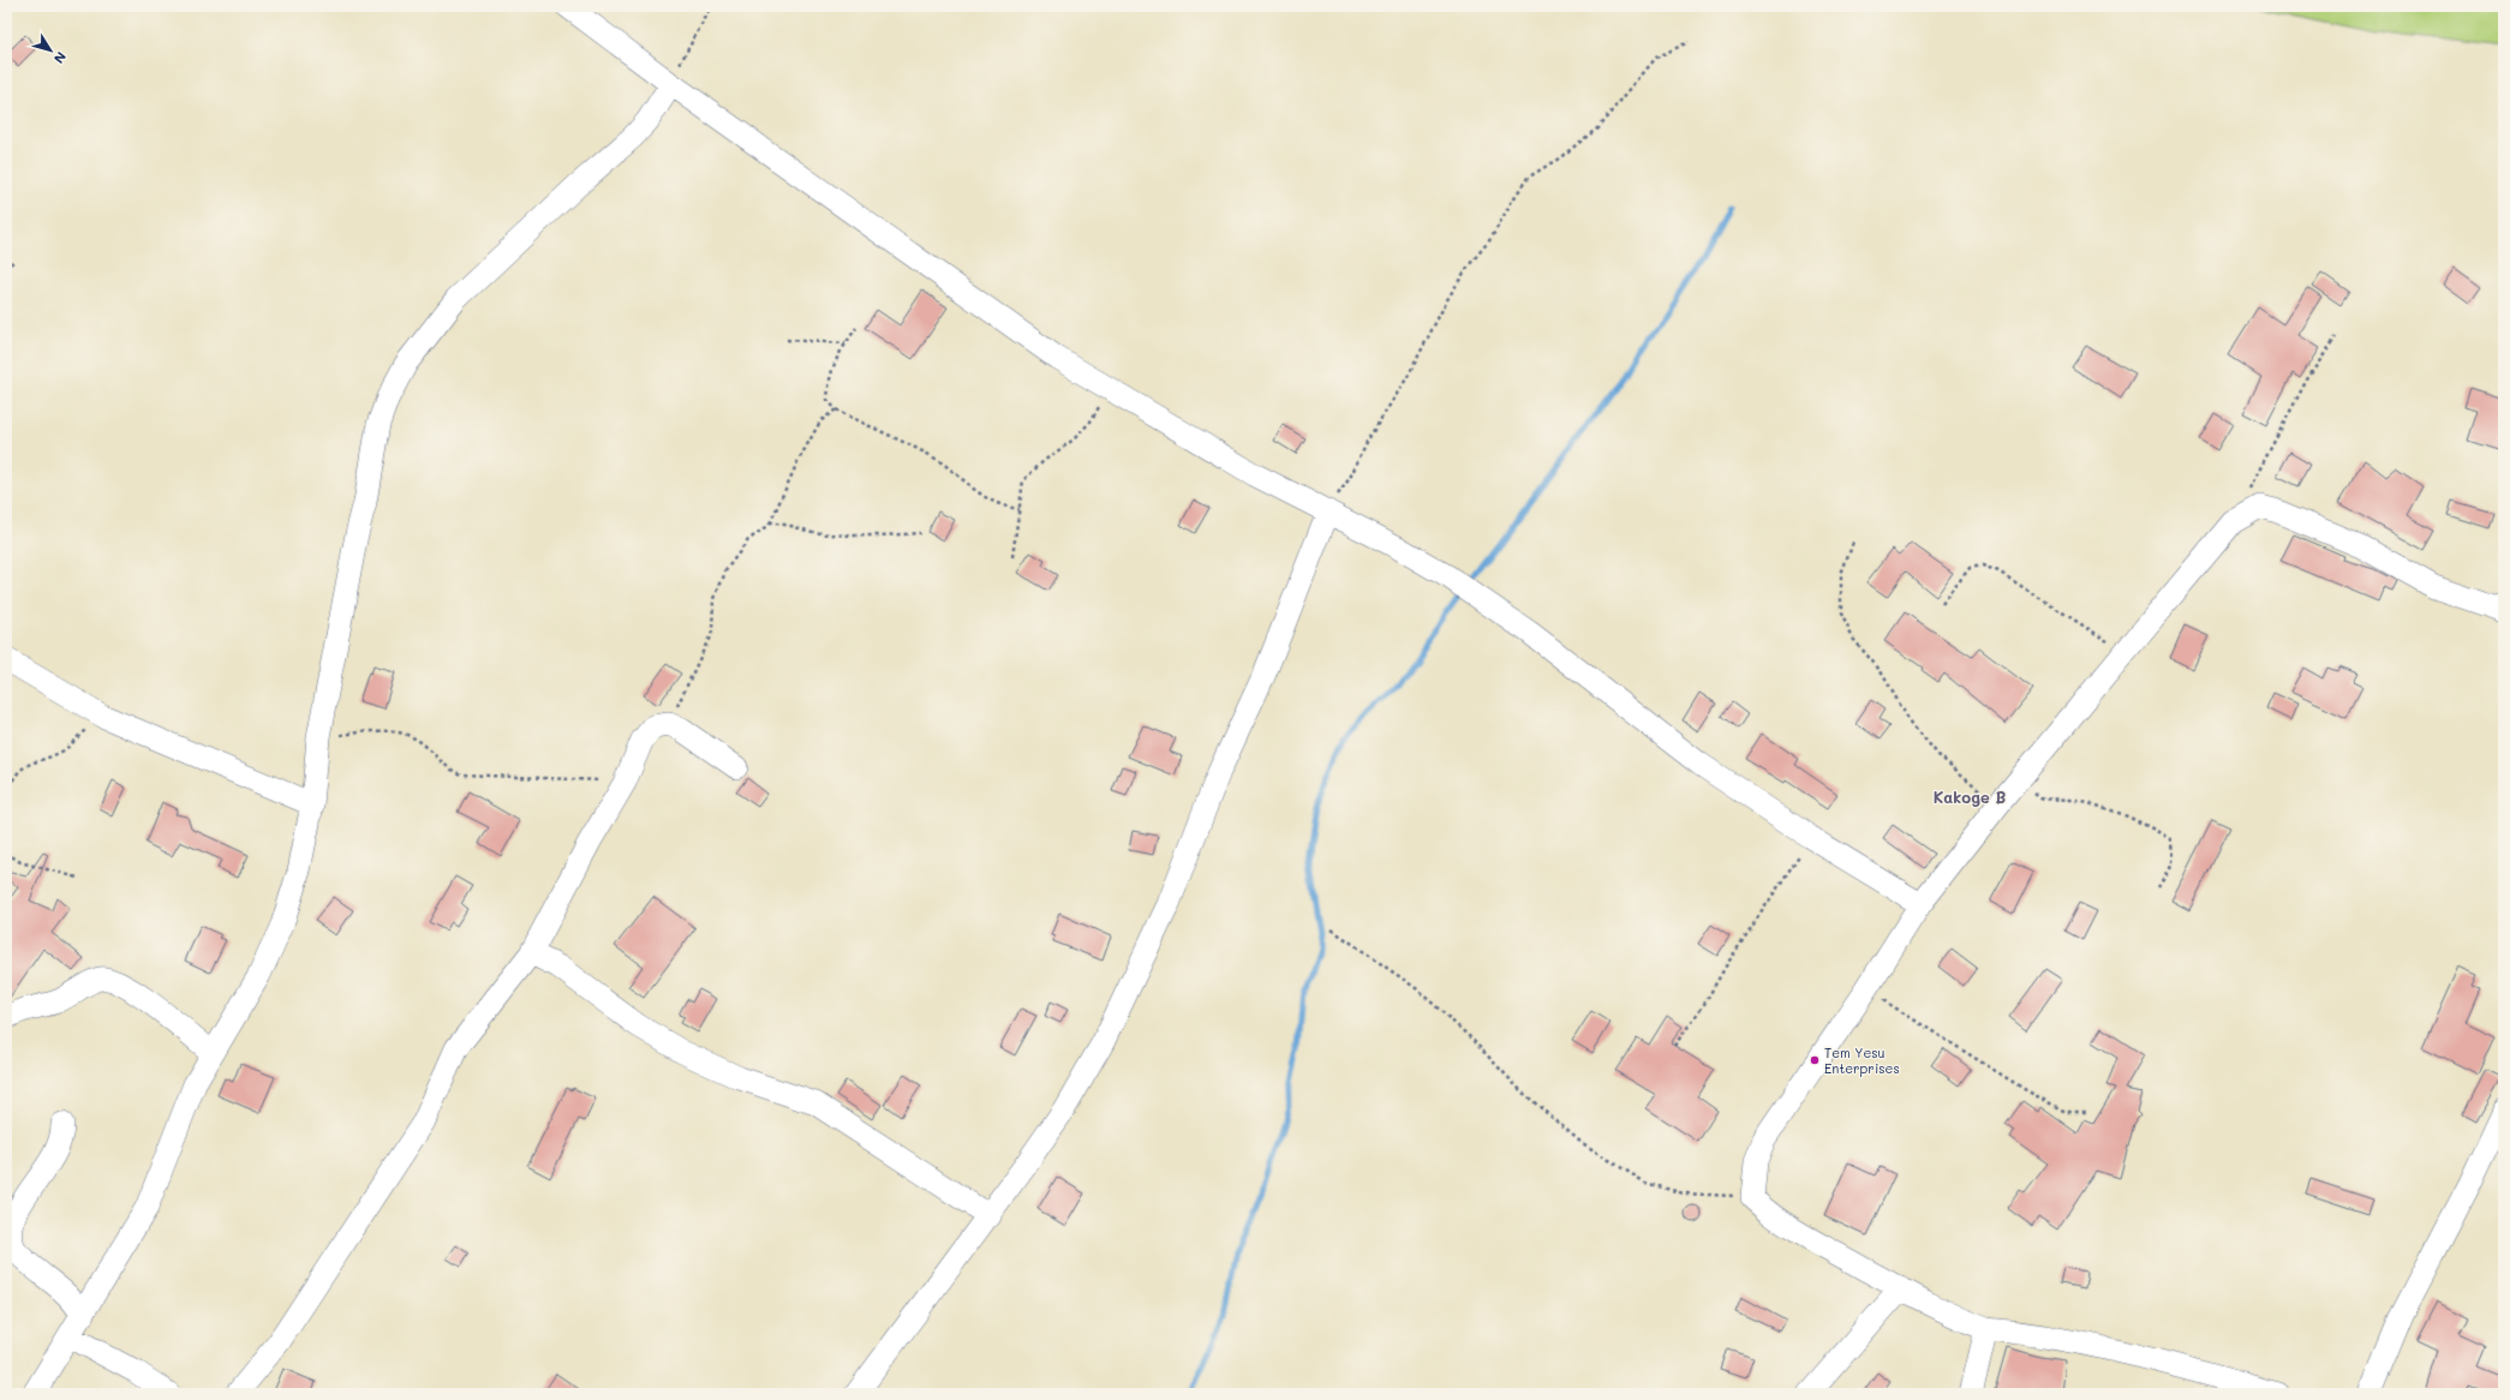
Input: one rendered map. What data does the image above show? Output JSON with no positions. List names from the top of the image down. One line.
{"districts":["Kakoge B"],"places":["Tem Yesu Enterprises"],"north":"bottom right"}
